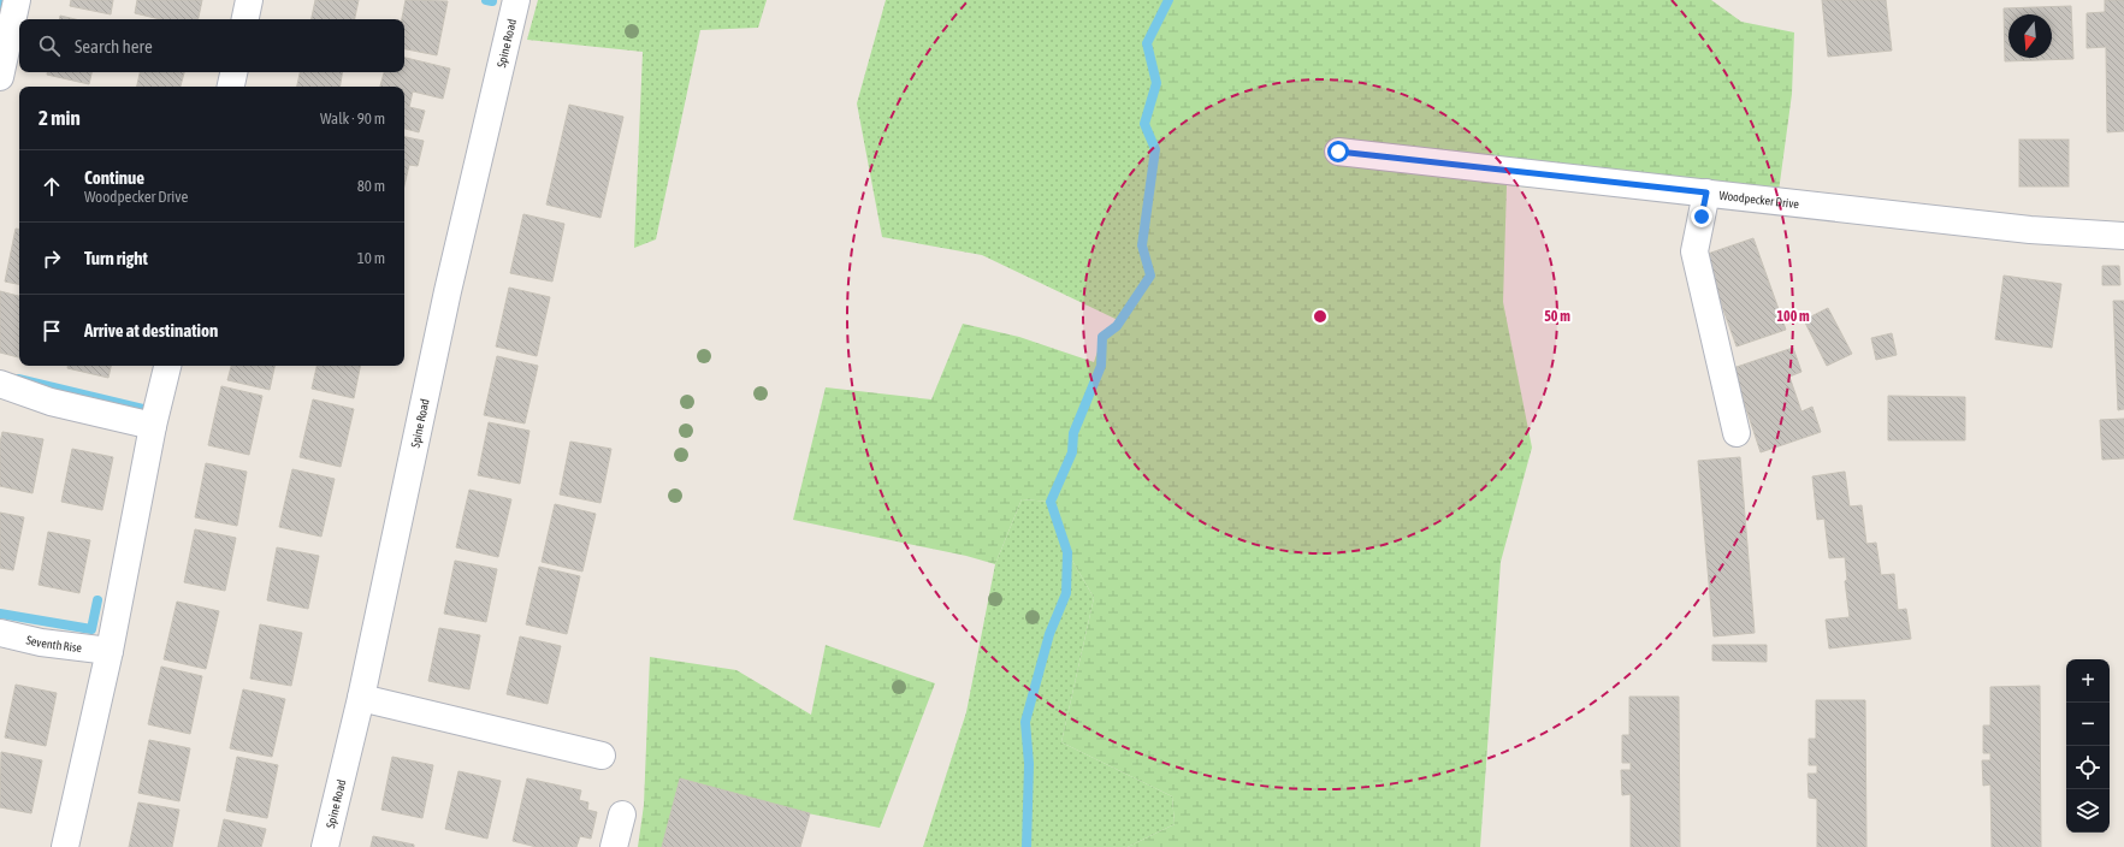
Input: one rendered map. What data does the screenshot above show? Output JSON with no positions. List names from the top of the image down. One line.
{"streets":{"street":["Spine Road","Woodpecker Drive","Seventh Rise"]},"north":"bottom","page":{"search":"Search here","heading":["2 min","Walk · 90 m"],"list":[["Continue","Woodpecker Drive","80 m"],["Turn right","10 m"],"Arrive at destination"],"map_buttons":["+","−"]},"rings":["50 m","100 m"]}
